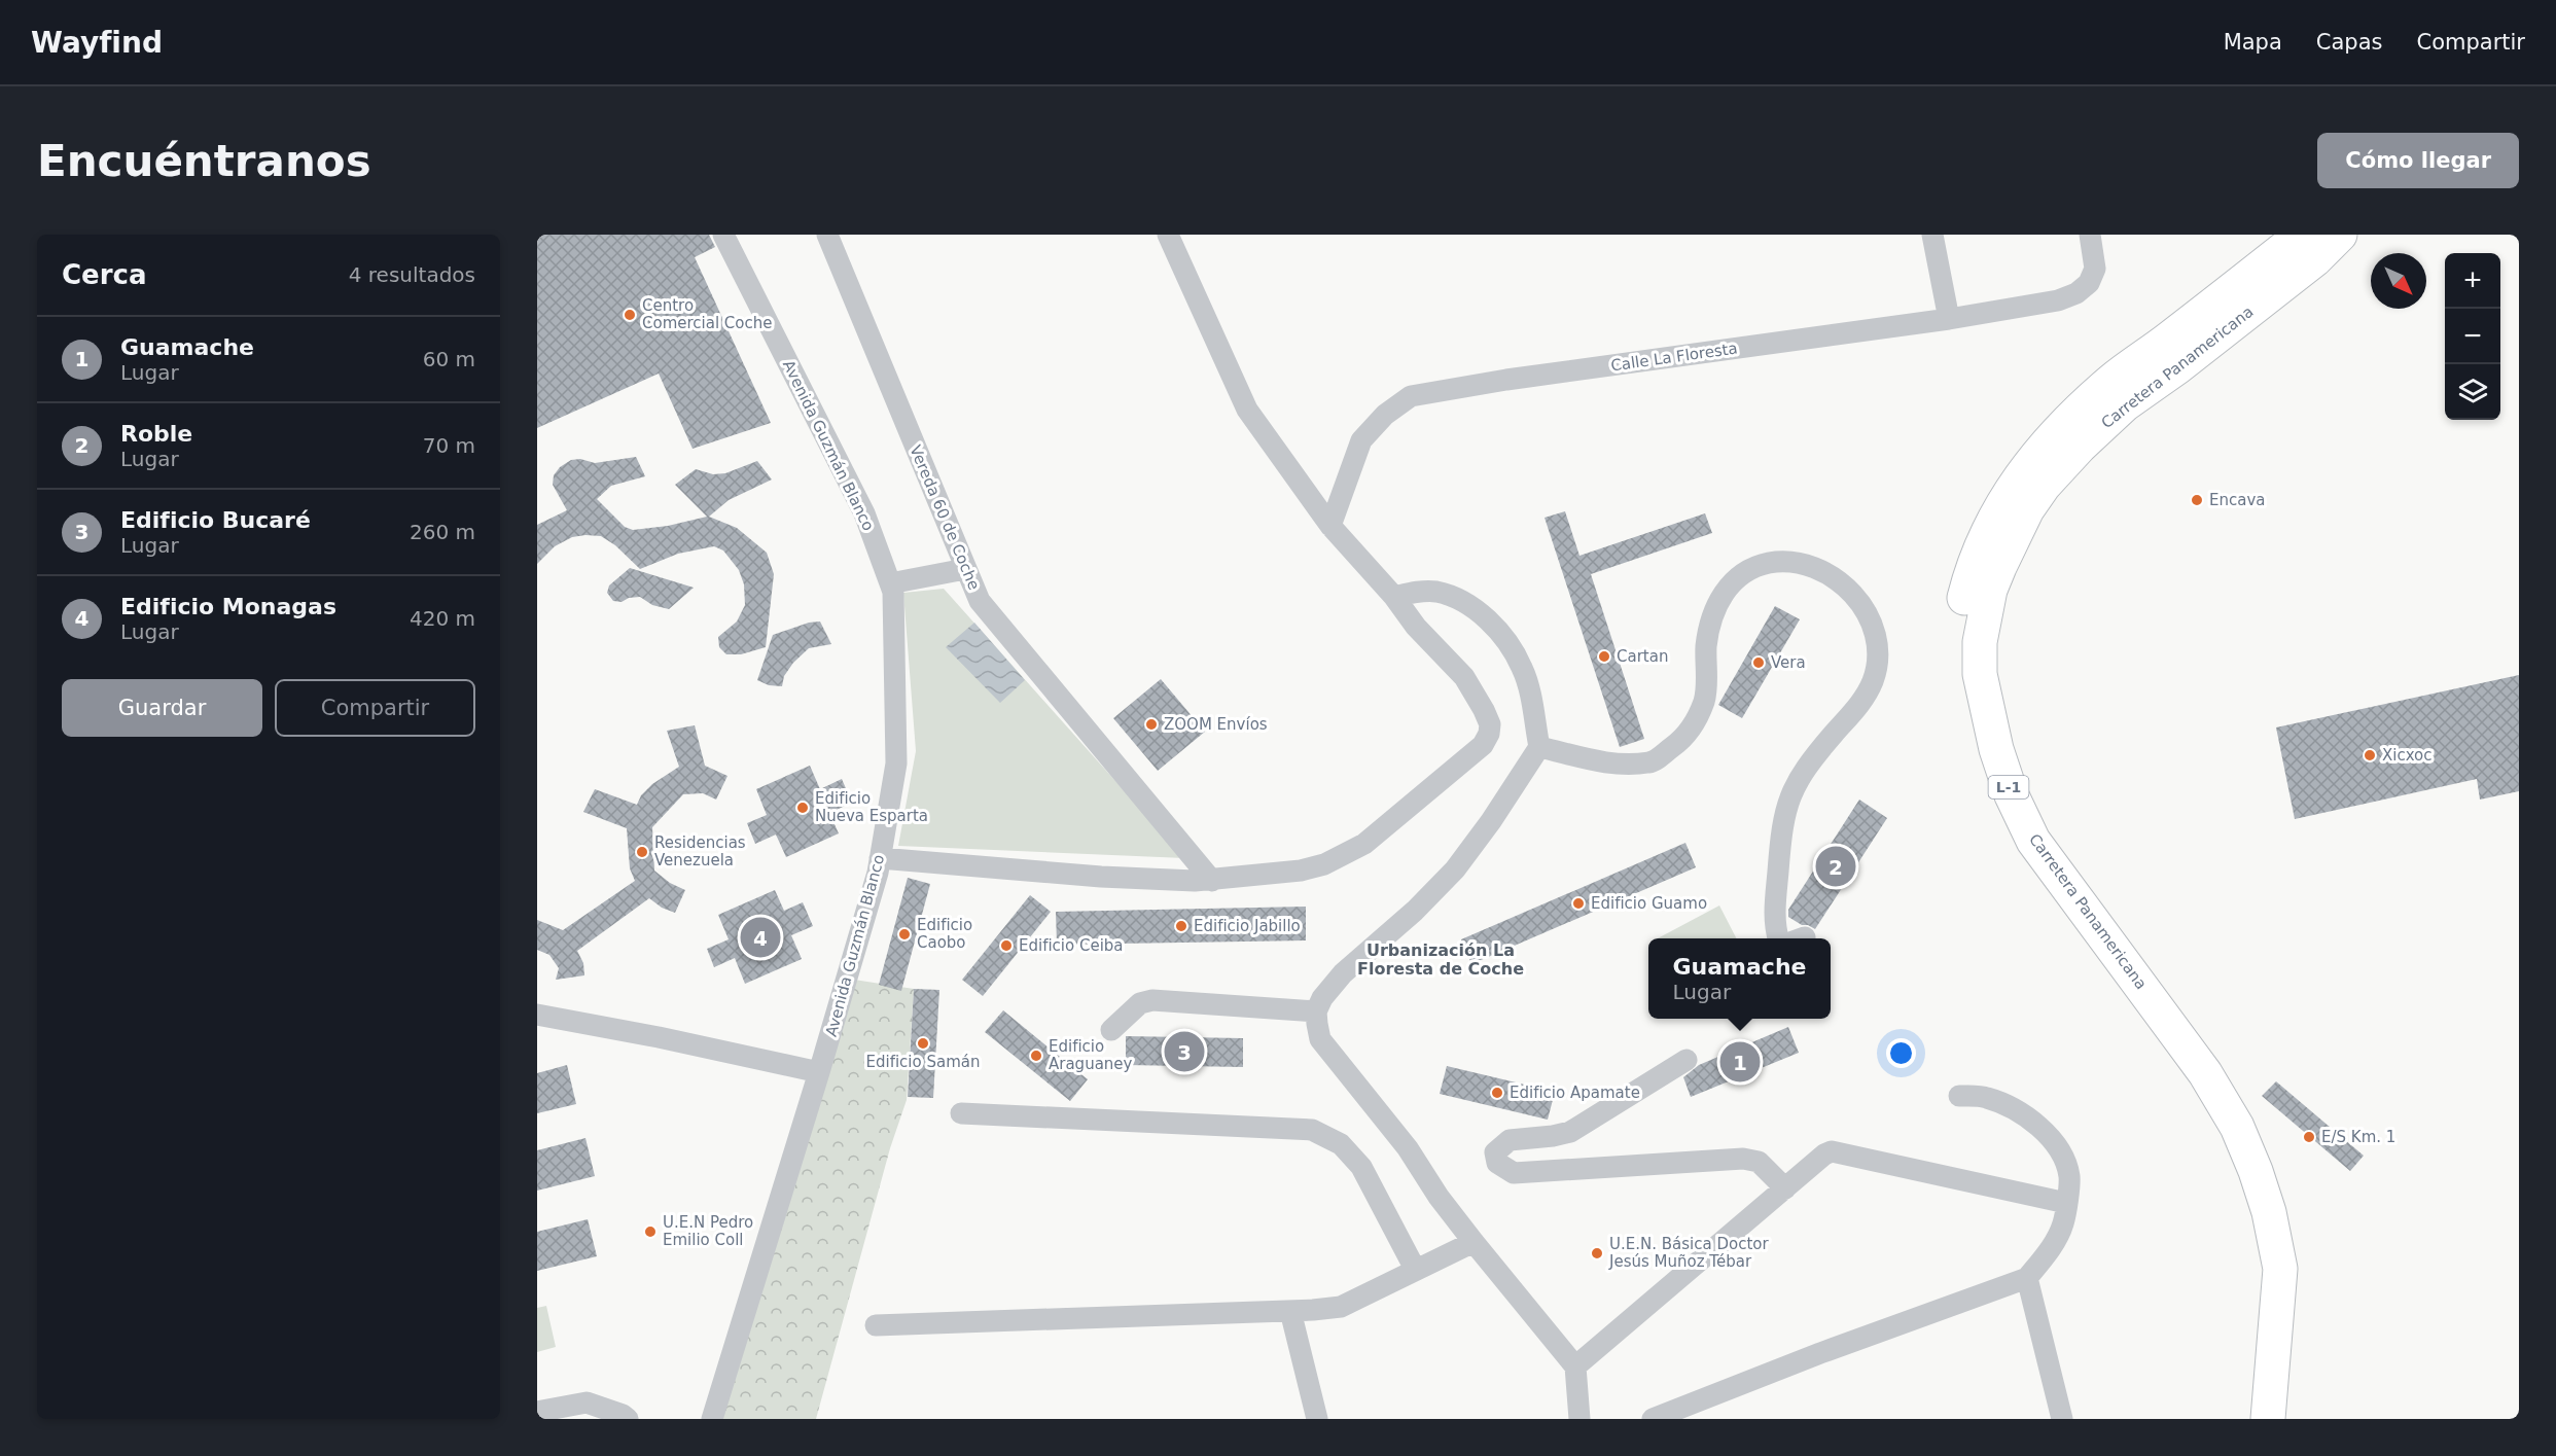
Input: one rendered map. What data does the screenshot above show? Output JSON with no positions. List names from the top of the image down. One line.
{"streets":{"main road":["Carretera Panamericana","L-1"],"street":["Calle La Floresta","Avenida Guzmán Blanco","Vereda 60 de Coche"]},"districts":["Urbanización La Floresta de Coche"],"places":["Centro Comercial Coche","Encava","Cartan","Vera","ZOOM Envíos","Xicxoc","Edificio Nueva Esparta","Residencias Venezuela","Edificio Guamo","Edificio Jabillo","Edificio Caobo","Edificio Ceiba","Edificio Samán","Edificio Araguaney","Edificio Apamate","E/S Km. 1","U.E.N Pedro Emilio Coll","U.E.N. Básica Doctor Jesús Muñoz Tébar"],"north":"bottom right","page":{"header":"Wayfind","nav":["Mapa","Capas","Compartir"],"buttons":["Cómo llegar",["Guardar","Compartir"]],"title":"Encuéntranos","heading":["Cerca","4 resultados"],"map_buttons":["+","−"],"list":[{"mark":"1","name":"Guamache","note":"Lugar","value":"60 m"},{"mark":"2","name":"Roble","note":"Lugar","value":"70 m"},{"mark":"3","name":"Edificio Bucaré","note":"Lugar","value":"260 m"},{"mark":"4","name":"Edificio Monagas","note":"Lugar","value":"420 m"}],"pins":["2","4","3","1"],"popup":["Guamache","Lugar"]}}
